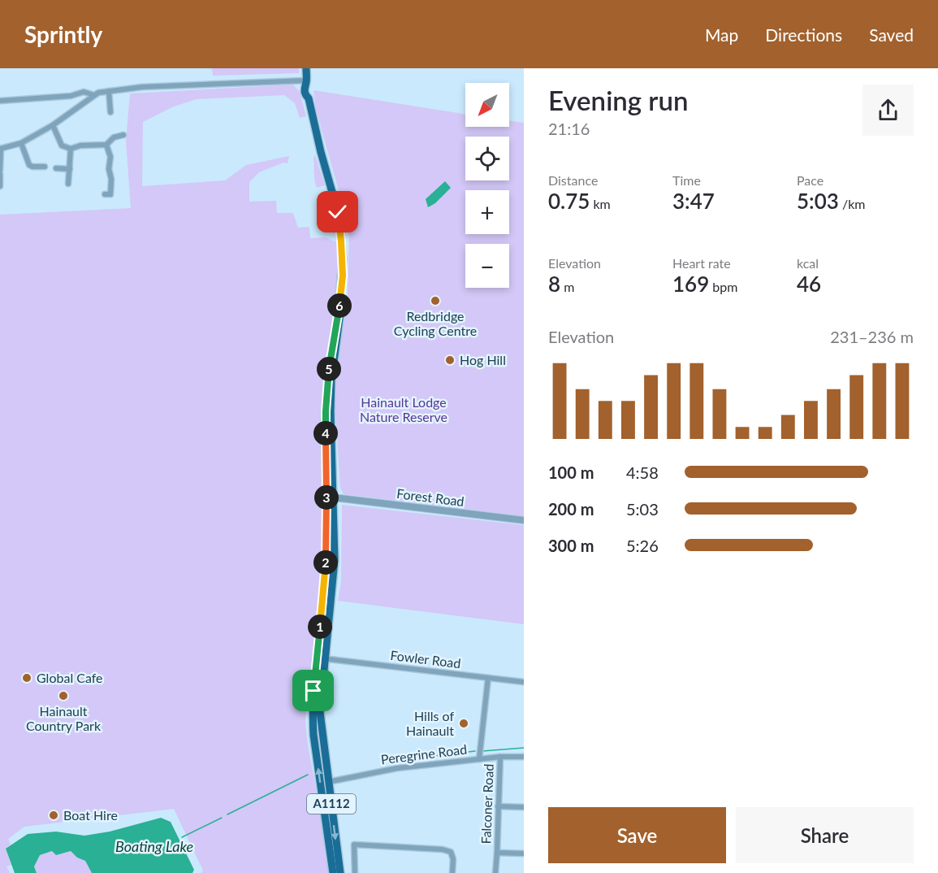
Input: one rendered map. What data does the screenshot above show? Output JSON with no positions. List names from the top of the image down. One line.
{"streets":{"main road":["A1112"],"street":["Forest Road","Fowler Road","Peregrine Road","Falconer Road"]},"crossings":[["Forest Road","A1112"],["Fowler Road","A1112"],["Peregrine Road","A1112"],["Peregrine Road","Falconer Road"]],"water":["Boating Lake"],"parks":["Hainault Lodge Nature Reserve"],"places":["Redbridge Cycling Centre","Hog Hill","Global Cafe","Hainault Country Park","Hills of Hainault","Boat Hire"],"north":"bottom left","page":{"header":"Sprintly","nav":["Map","Directions","Saved"],"heading":["Evening run","21:16"],"map_buttons":["+","−"],"stats":[["Distance","0.75 km"],["Time","3:47"],["Pace","5:03 /km"],["Elevation","8 m"],["Heart rate","169 bpm"],["kcal","46"]],"pins":["6","5","4","3","2","1"],"chart":["Elevation","231–236 m"],"list":[{"name":"100 m","note":"4:58"},{"name":"200 m","note":"5:03"},{"name":"300 m","note":"5:26"}],"buttons":["Save","Share"]}}
